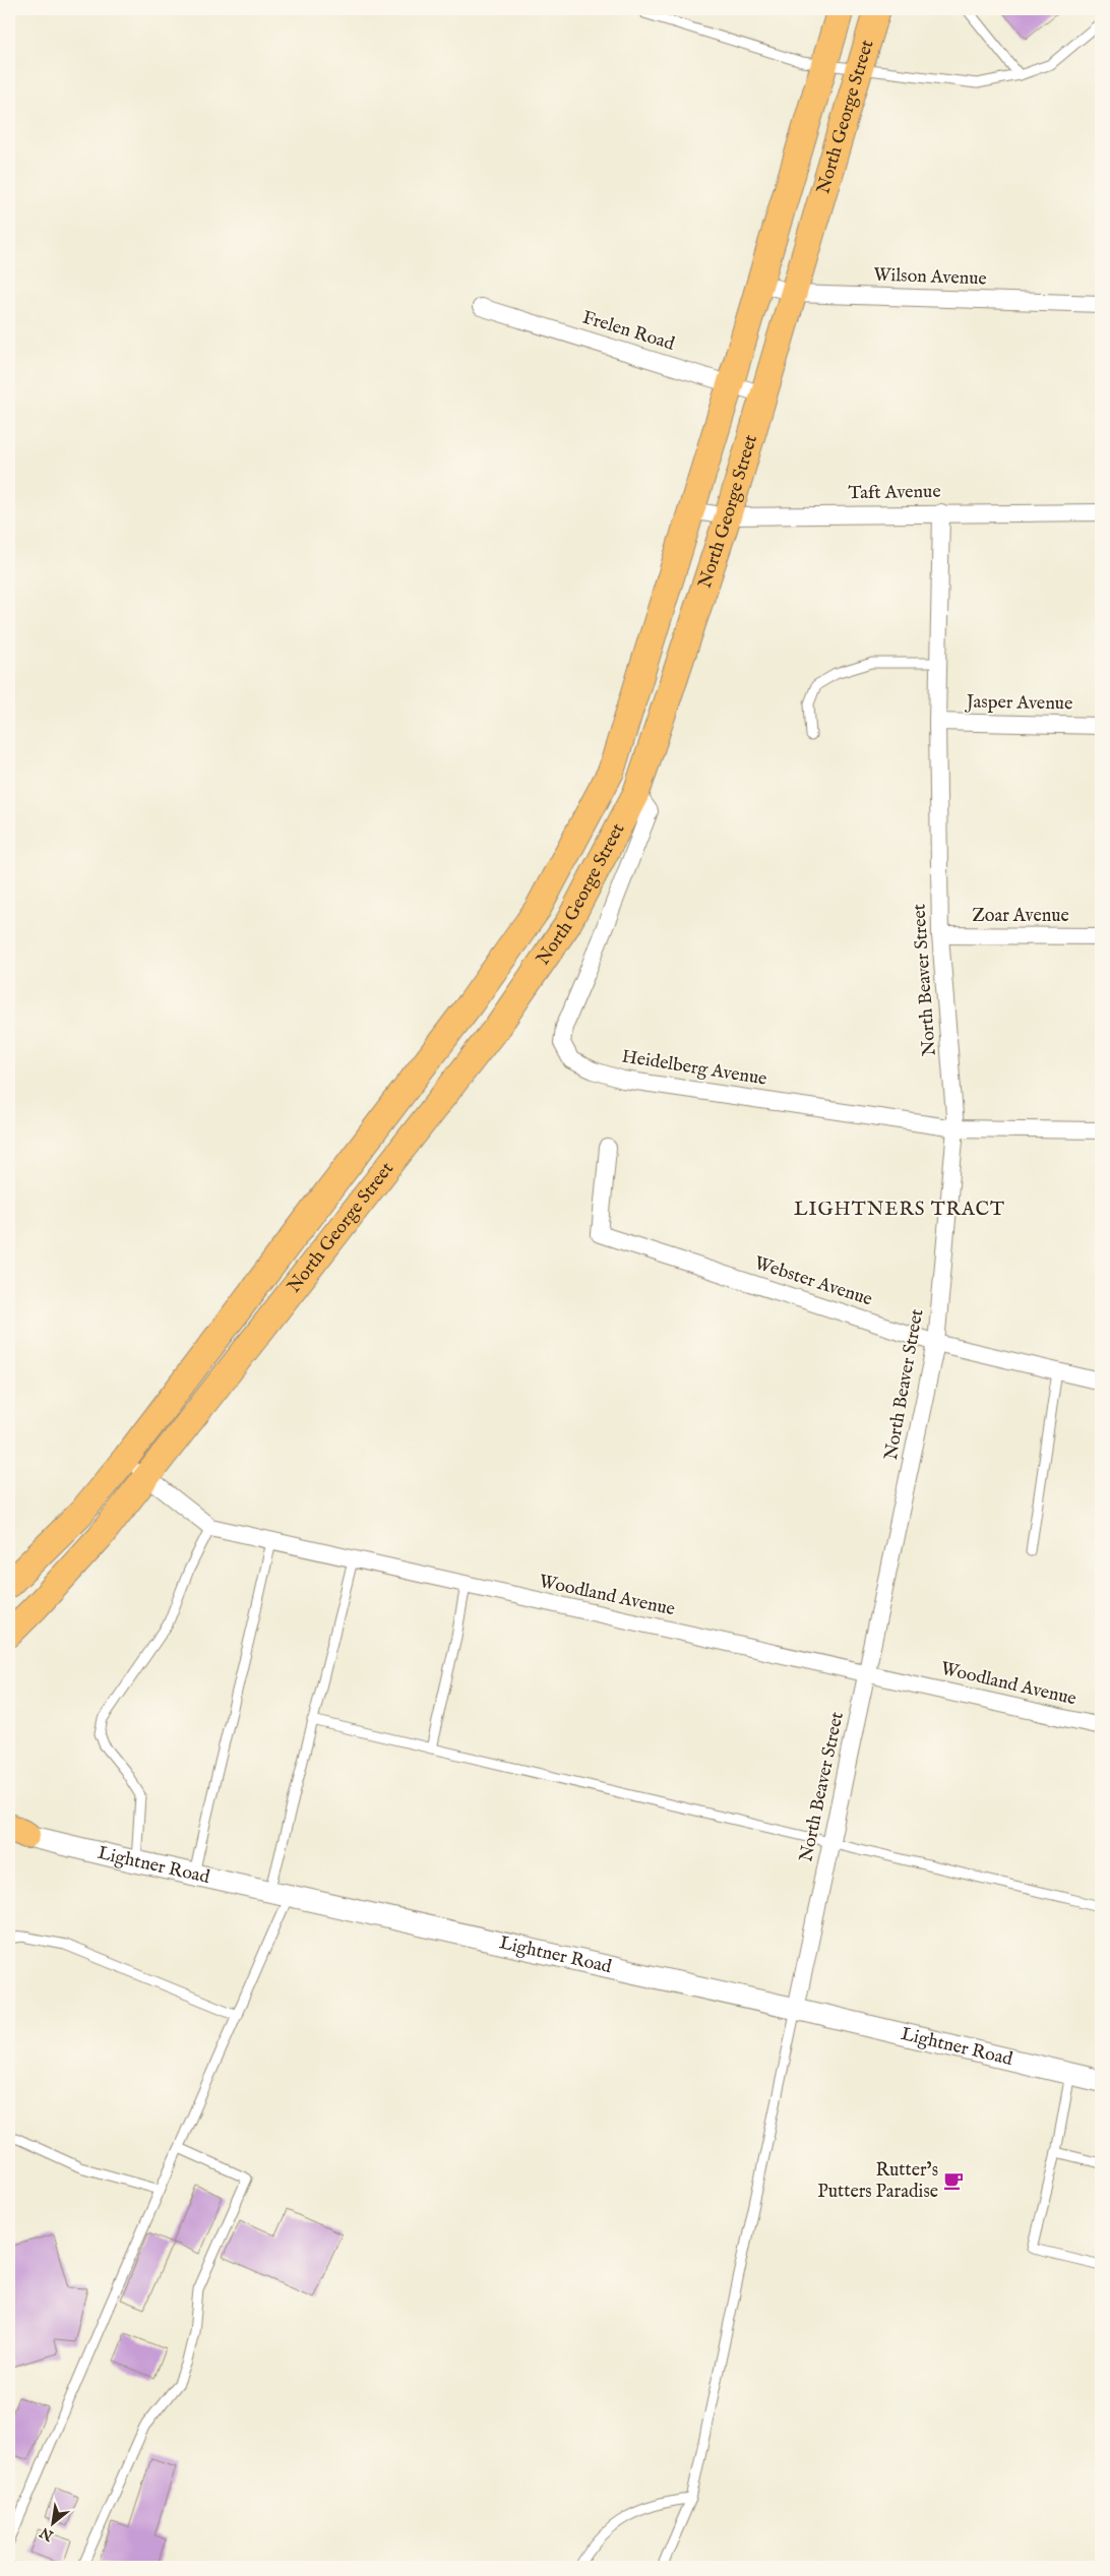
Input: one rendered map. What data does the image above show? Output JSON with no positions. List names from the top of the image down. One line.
{"streets":{"main road":["North George Street"],"street":["Wilson Avenue","Frelen Road","Taft Avenue","Jasper Avenue","Zoar Avenue","North Beaver Street","Heidelberg Avenue","Webster Avenue","Woodland Avenue","Lightner Road"]},"crossings":[["North George Street","Wilson Avenue"],["North George Street","Frelen Road"],["North George Street","Taft Avenue"],["North George Street","Heidelberg Avenue"],["North George Street","Woodland Avenue"],["Taft Avenue","North Beaver Street"],["Jasper Avenue","North Beaver Street"],["Zoar Avenue","North Beaver Street"],["North Beaver Street","Heidelberg Avenue"],["North Beaver Street","Webster Avenue"],["North Beaver Street","Woodland Avenue"],["North Beaver Street","Lightner Road"]],"districts":["LIGHTNERS TRACT"],"places":{"cafe":["Rutter’s Putters Paradise"]},"north":"bottom left"}
